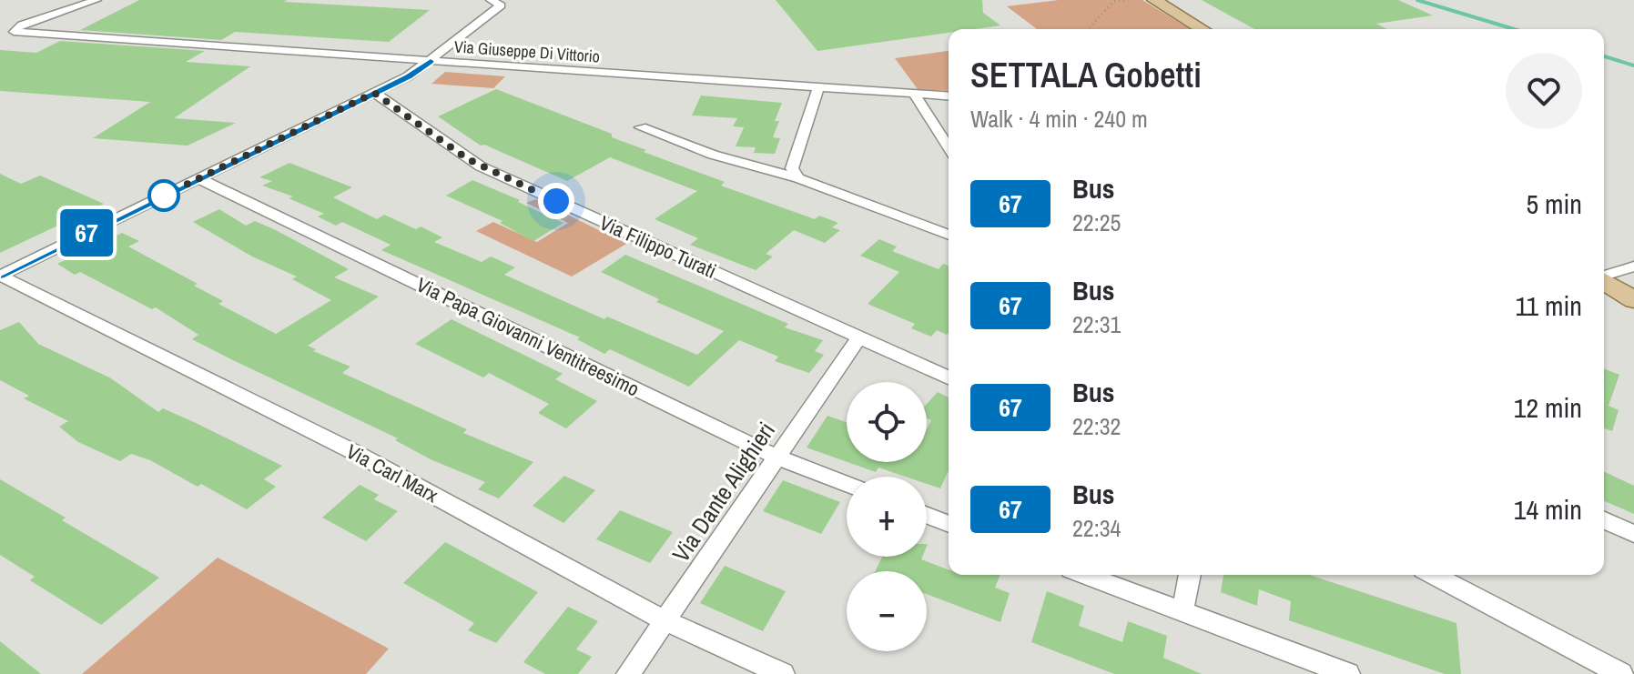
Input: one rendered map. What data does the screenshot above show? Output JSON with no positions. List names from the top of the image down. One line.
{"streets":{"street":["Via Giuseppe Di Vittorio","Via Filippo Turati","Via Papa Giovanni Ventitreesimo","Via Carl Marx","Via Dante Alighieri"]},"crossings":[["Via Filippo Turati","Via Dante Alighieri"],["Via Papa Giovanni Ventitreesimo","Via Dante Alighieri"],["Via Carl Marx","Via Dante Alighieri"]],"lines":["bus line 67"],"page":{"on_map":"67","heading":["SETTALA Gobetti","Walk · 4 min · 240 m"],"list":[{"mark":"67","name":"Bus","note":"22:25","value":"5 min"},{"mark":"67","name":"Bus","note":"22:31","value":"11 min"},{"mark":"67","name":"Bus","note":"22:32","value":"12 min"},{"mark":"67","name":"Bus","note":"22:34","value":"14 min"}],"map_buttons":["+","−"]}}
